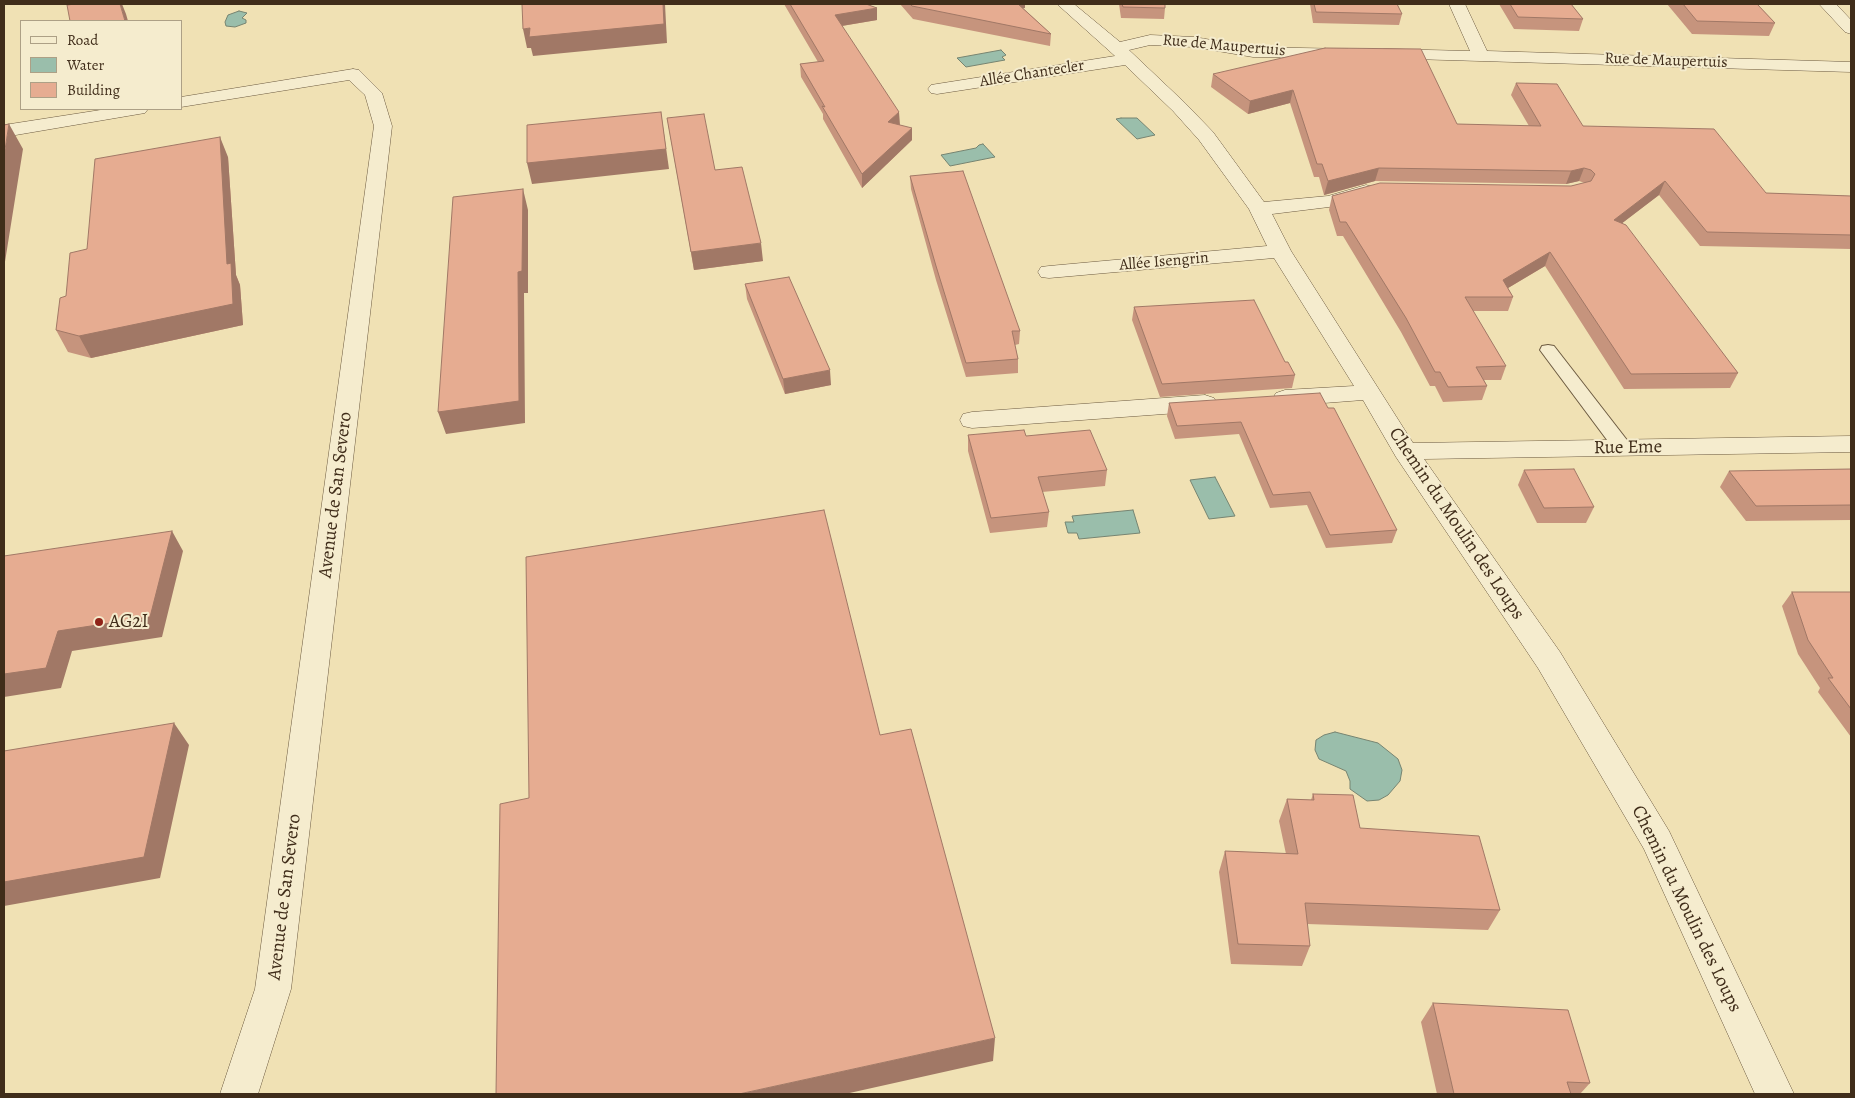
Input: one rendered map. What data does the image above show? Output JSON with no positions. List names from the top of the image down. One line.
{"streets":{"street":["Rue de Maupertuis","Allée Chantecler","Allée Isengrin","Rue Eme","Avenue de San Severo","Chemin du Moulin des Loups"]},"crossings":[["Rue de Maupertuis","Allée Chantecler"],["Rue de Maupertuis","Chemin du Moulin des Loups"],["Allée Chantecler","Chemin du Moulin des Loups"],["Allée Isengrin","Chemin du Moulin des Loups"],["Rue Eme","Chemin du Moulin des Loups"]],"places":["AG2I"],"legend":["Road","Water","Building"]}
